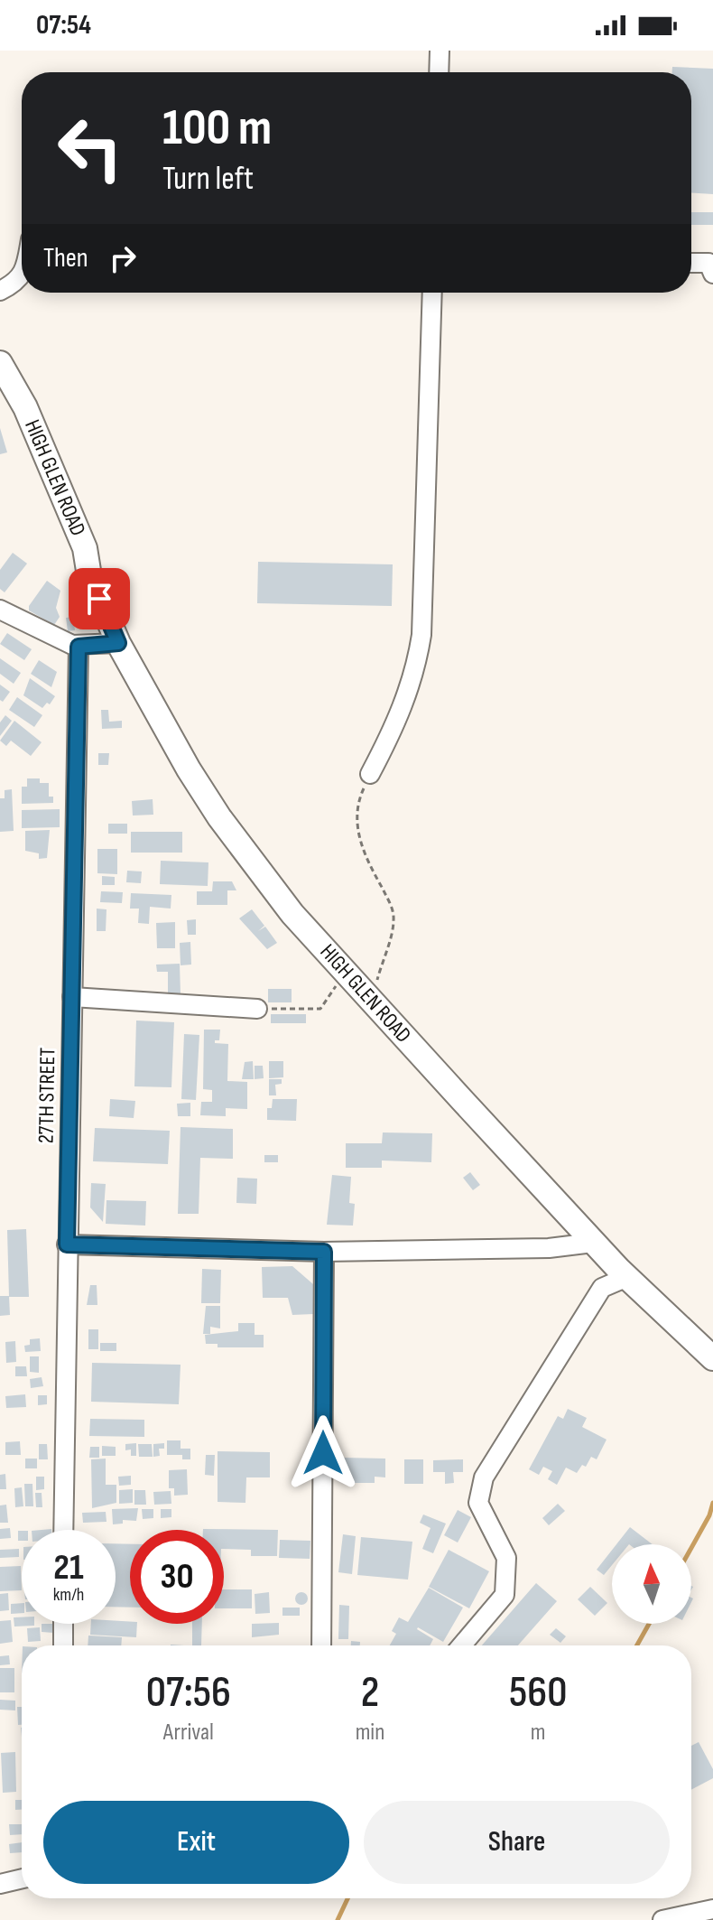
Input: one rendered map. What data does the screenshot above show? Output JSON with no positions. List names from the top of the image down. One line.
{"streets":{"main road":["HIGH GLEN ROAD"],"street":["27TH STREET"]},"north":"top","page":{"status":"07:54","turn":["100 m","Turn left"],"then":"Then","speed":"21 km/h","limit":"30","eta":["07:56","Arrival","2","min","560","m"],"buttons":["Exit","Share"]}}
